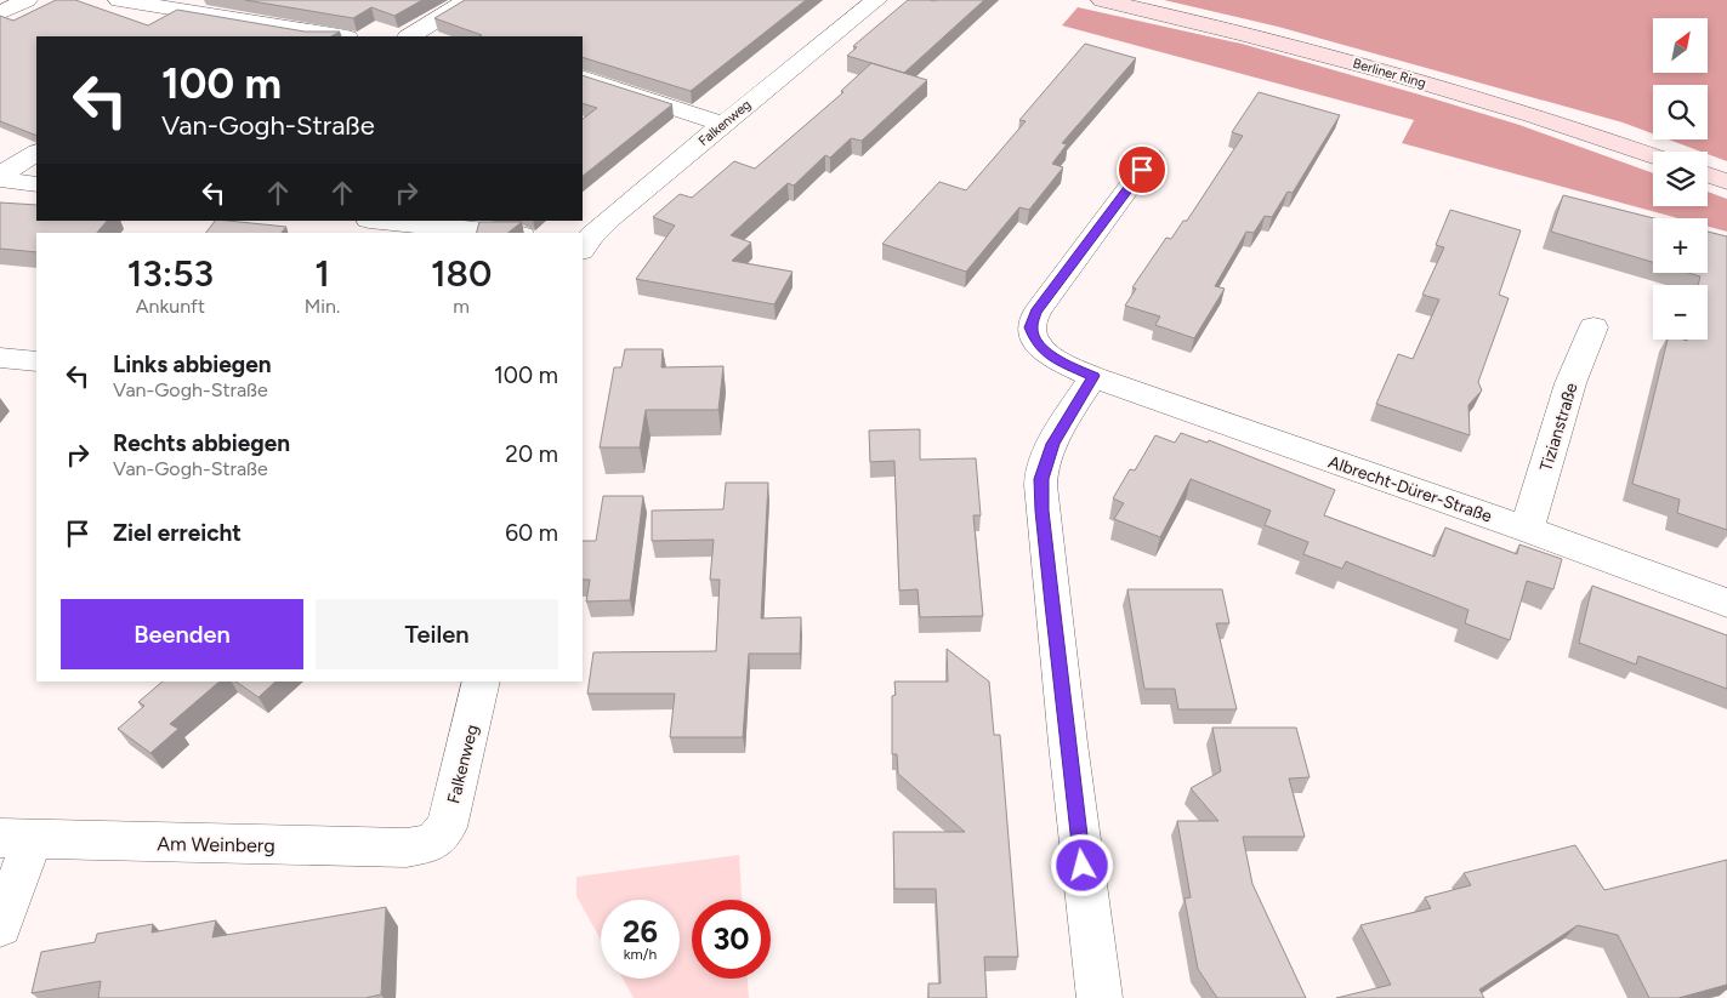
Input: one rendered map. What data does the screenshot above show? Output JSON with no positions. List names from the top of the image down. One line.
{"streets":{"main road":["Berliner Ring"],"street":["Falkenweg","Tizianstraße","Albrecht-Dürer-Straße","Am Weinberg"]},"crossings":[["Falkenweg","Am Weinberg"],["Tizianstraße","Albrecht-Dürer-Straße"]],"north":"top right","page":{"map_buttons":["+","−"],"turn":["100 m","Van-Gogh-Straße"],"eta":["13:53","Ankunft","1","Min.","180","m"],"list":[{"name":"Links abbiegen","note":"Van-Gogh-Straße","value":"100 m"},{"name":"Rechts abbiegen","note":"Van-Gogh-Straße","value":"20 m"},{"name":"Ziel erreicht","value":"60 m"}],"buttons":["Beenden","Teilen"],"speed":"26 km/h","limit":"30"}}
